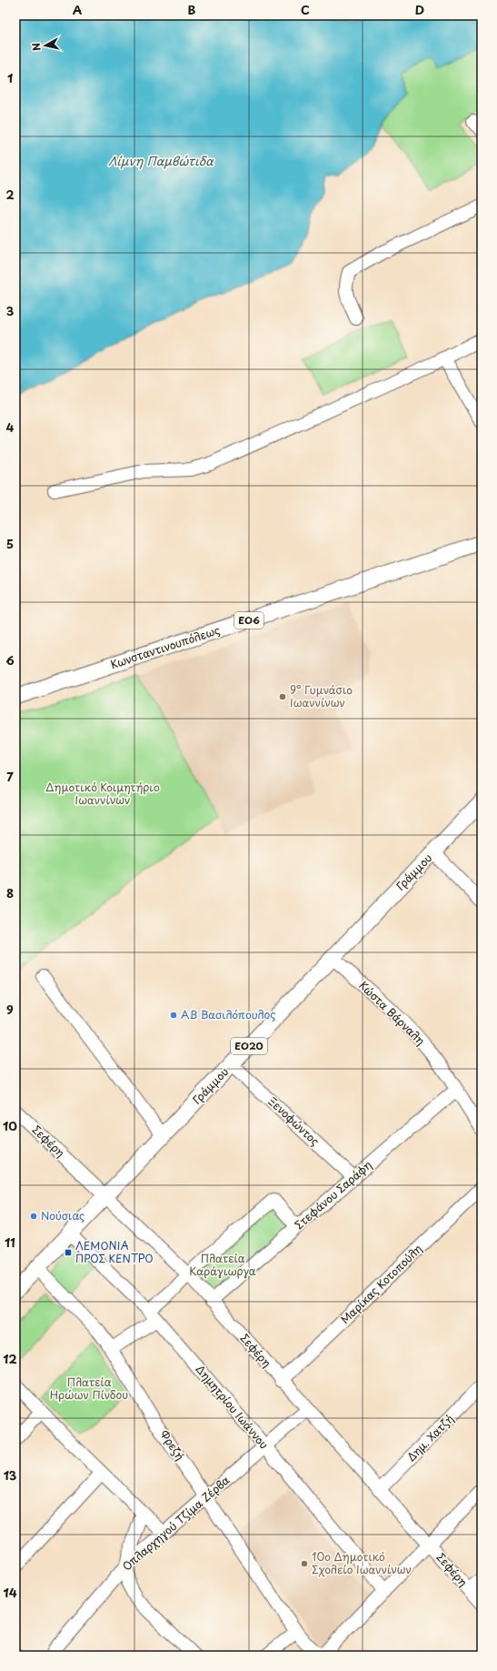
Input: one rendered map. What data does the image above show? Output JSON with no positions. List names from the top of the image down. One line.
{"streets":{"main road":["ΕΟ6","Κωνσταντινουπόλεως","Γράμμου","ΕΟ20"],"street":["Κώστα Βάρναλη","Ξενοφώντος","Σεφέρη","Στεφάνου Σαράφη","Μαρίκας Κοτοπούλη","Δημητρίου Ιωάννου","Δημ. Χατζή","Φρεζή","Οπλαρχηγού Τζίμα Ζέρβα"]},"crossings":[["Γράμμου","Κώστα Βάρναλη"],["Γράμμου","Ξενοφώντος"],["Γράμμου","Σεφέρη"],["Γράμμου","Δημητρίου Ιωάννου"],["Γράμμου","Φρεζή"],["Κώστα Βάρναλη","Στεφάνου Σαράφη"],["Ξενοφώντος","Στεφάνου Σαράφη"],["Σεφέρη","Στεφάνου Σαράφη"],["Σεφέρη","Μαρίκας Κοτοπούλη"],["Σεφέρη","Δημ. Χατζή"],["Σεφέρη","Οπλαρχηγού Τζίμα Ζέρβα"],["Δημητρίου Ιωάννου","Οπλαρχηγού Τζίμα Ζέρβα"],["Φρεζή","Οπλαρχηγού Τζίμα Ζέρβα"]],"water":["Λίμνη Παμβώτιδα"],"parks":["Δημοτικό Κοιμητήριο Ιωαννίνων","Πλατεία Καράγιωργα","Πλατεία Ηρώων Πίνδου"],"places":{"other":["9° Γυμνάσιο Ιωαννίνων","ΑΒ Βασιλόπουλος","Νούσιας","10ο Δημοτικό Σχολείο Ιωαννίνων"],"transit":["ΛΕΜΟΝΙΑ ΠΡΟΣ ΚΕΝΤΡΟ"]},"north":"left","grid":{"columns":["A","B","C","D"],"rows":["1","2","3","4","5","6","7","8","9","10","11","12","13","14"]}}
